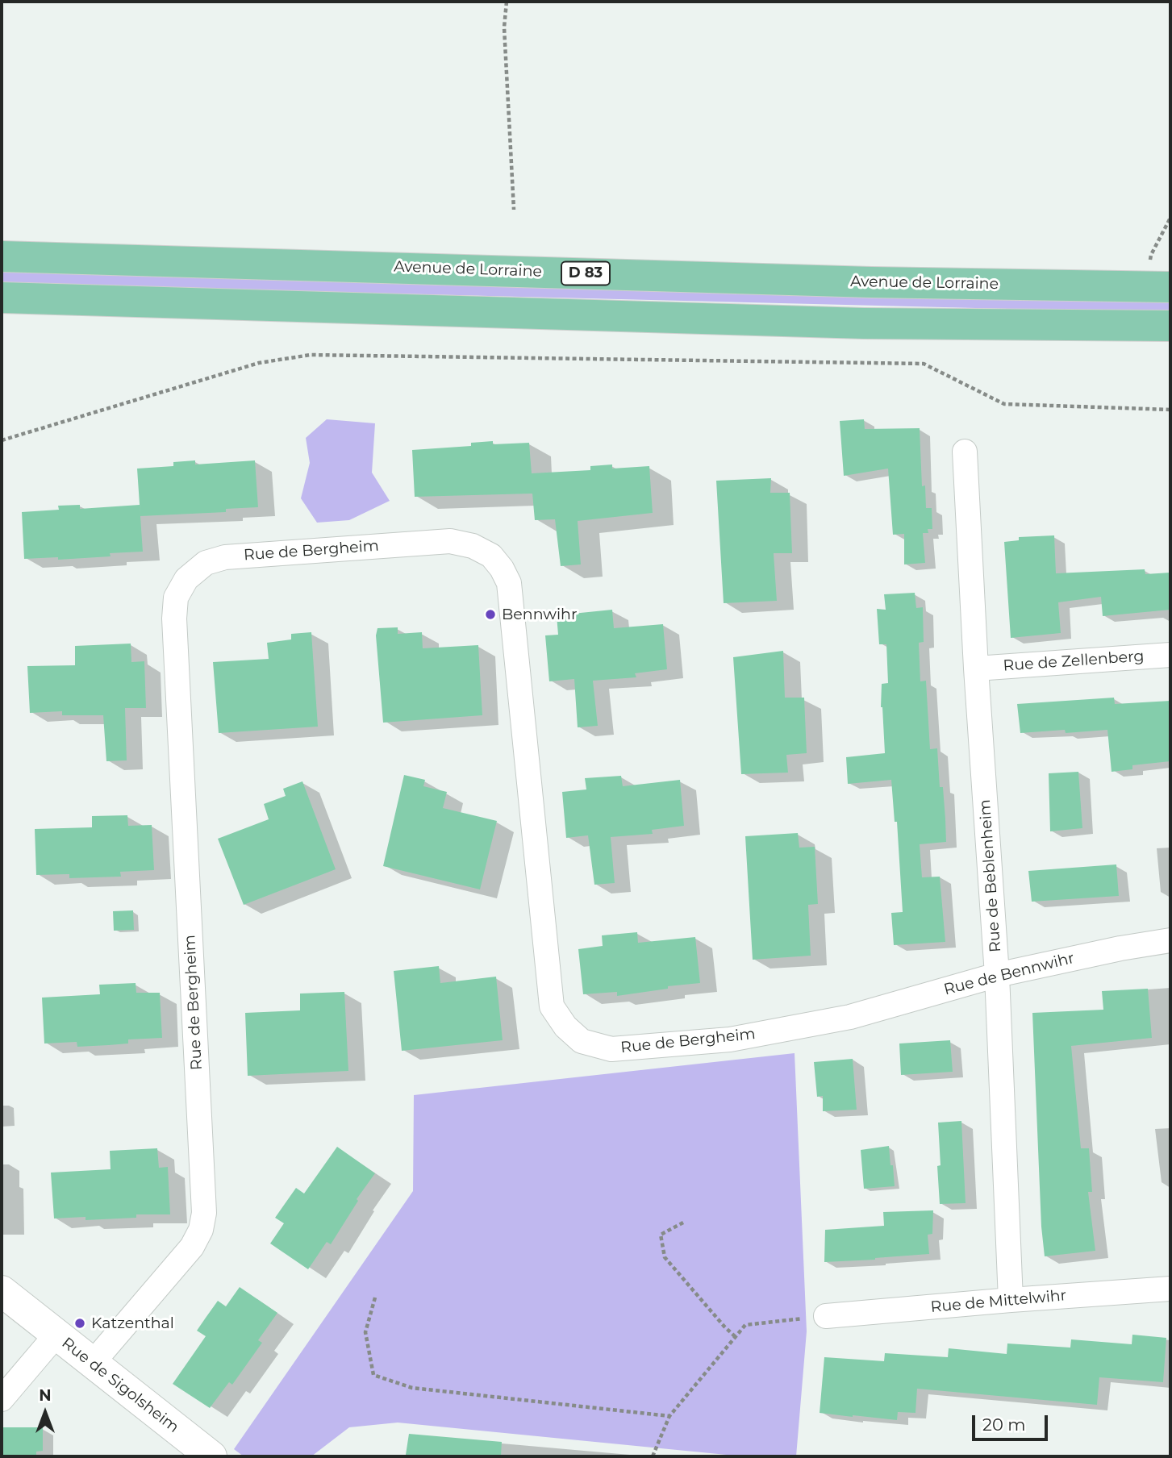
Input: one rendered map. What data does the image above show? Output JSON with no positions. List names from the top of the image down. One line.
{"streets":{"main road":["Avenue de Lorraine","D 83"],"street":["Rue de Bergheim","Rue de Zellenberg","Rue de Beblenheim","Rue de Bennwihr","Rue de Mittelwihr","Rue de Sigolsheim"]},"crossings":[["Rue de Bergheim","Rue de Bennwihr"],["Rue de Bergheim","Rue de Sigolsheim"],["Rue de Zellenberg","Rue de Beblenheim"],["Rue de Beblenheim","Rue de Bennwihr"],["Rue de Beblenheim","Rue de Mittelwihr"]],"places":["Bennwihr","Katzenthal"],"scale_bar":"20 m","north":"top"}
